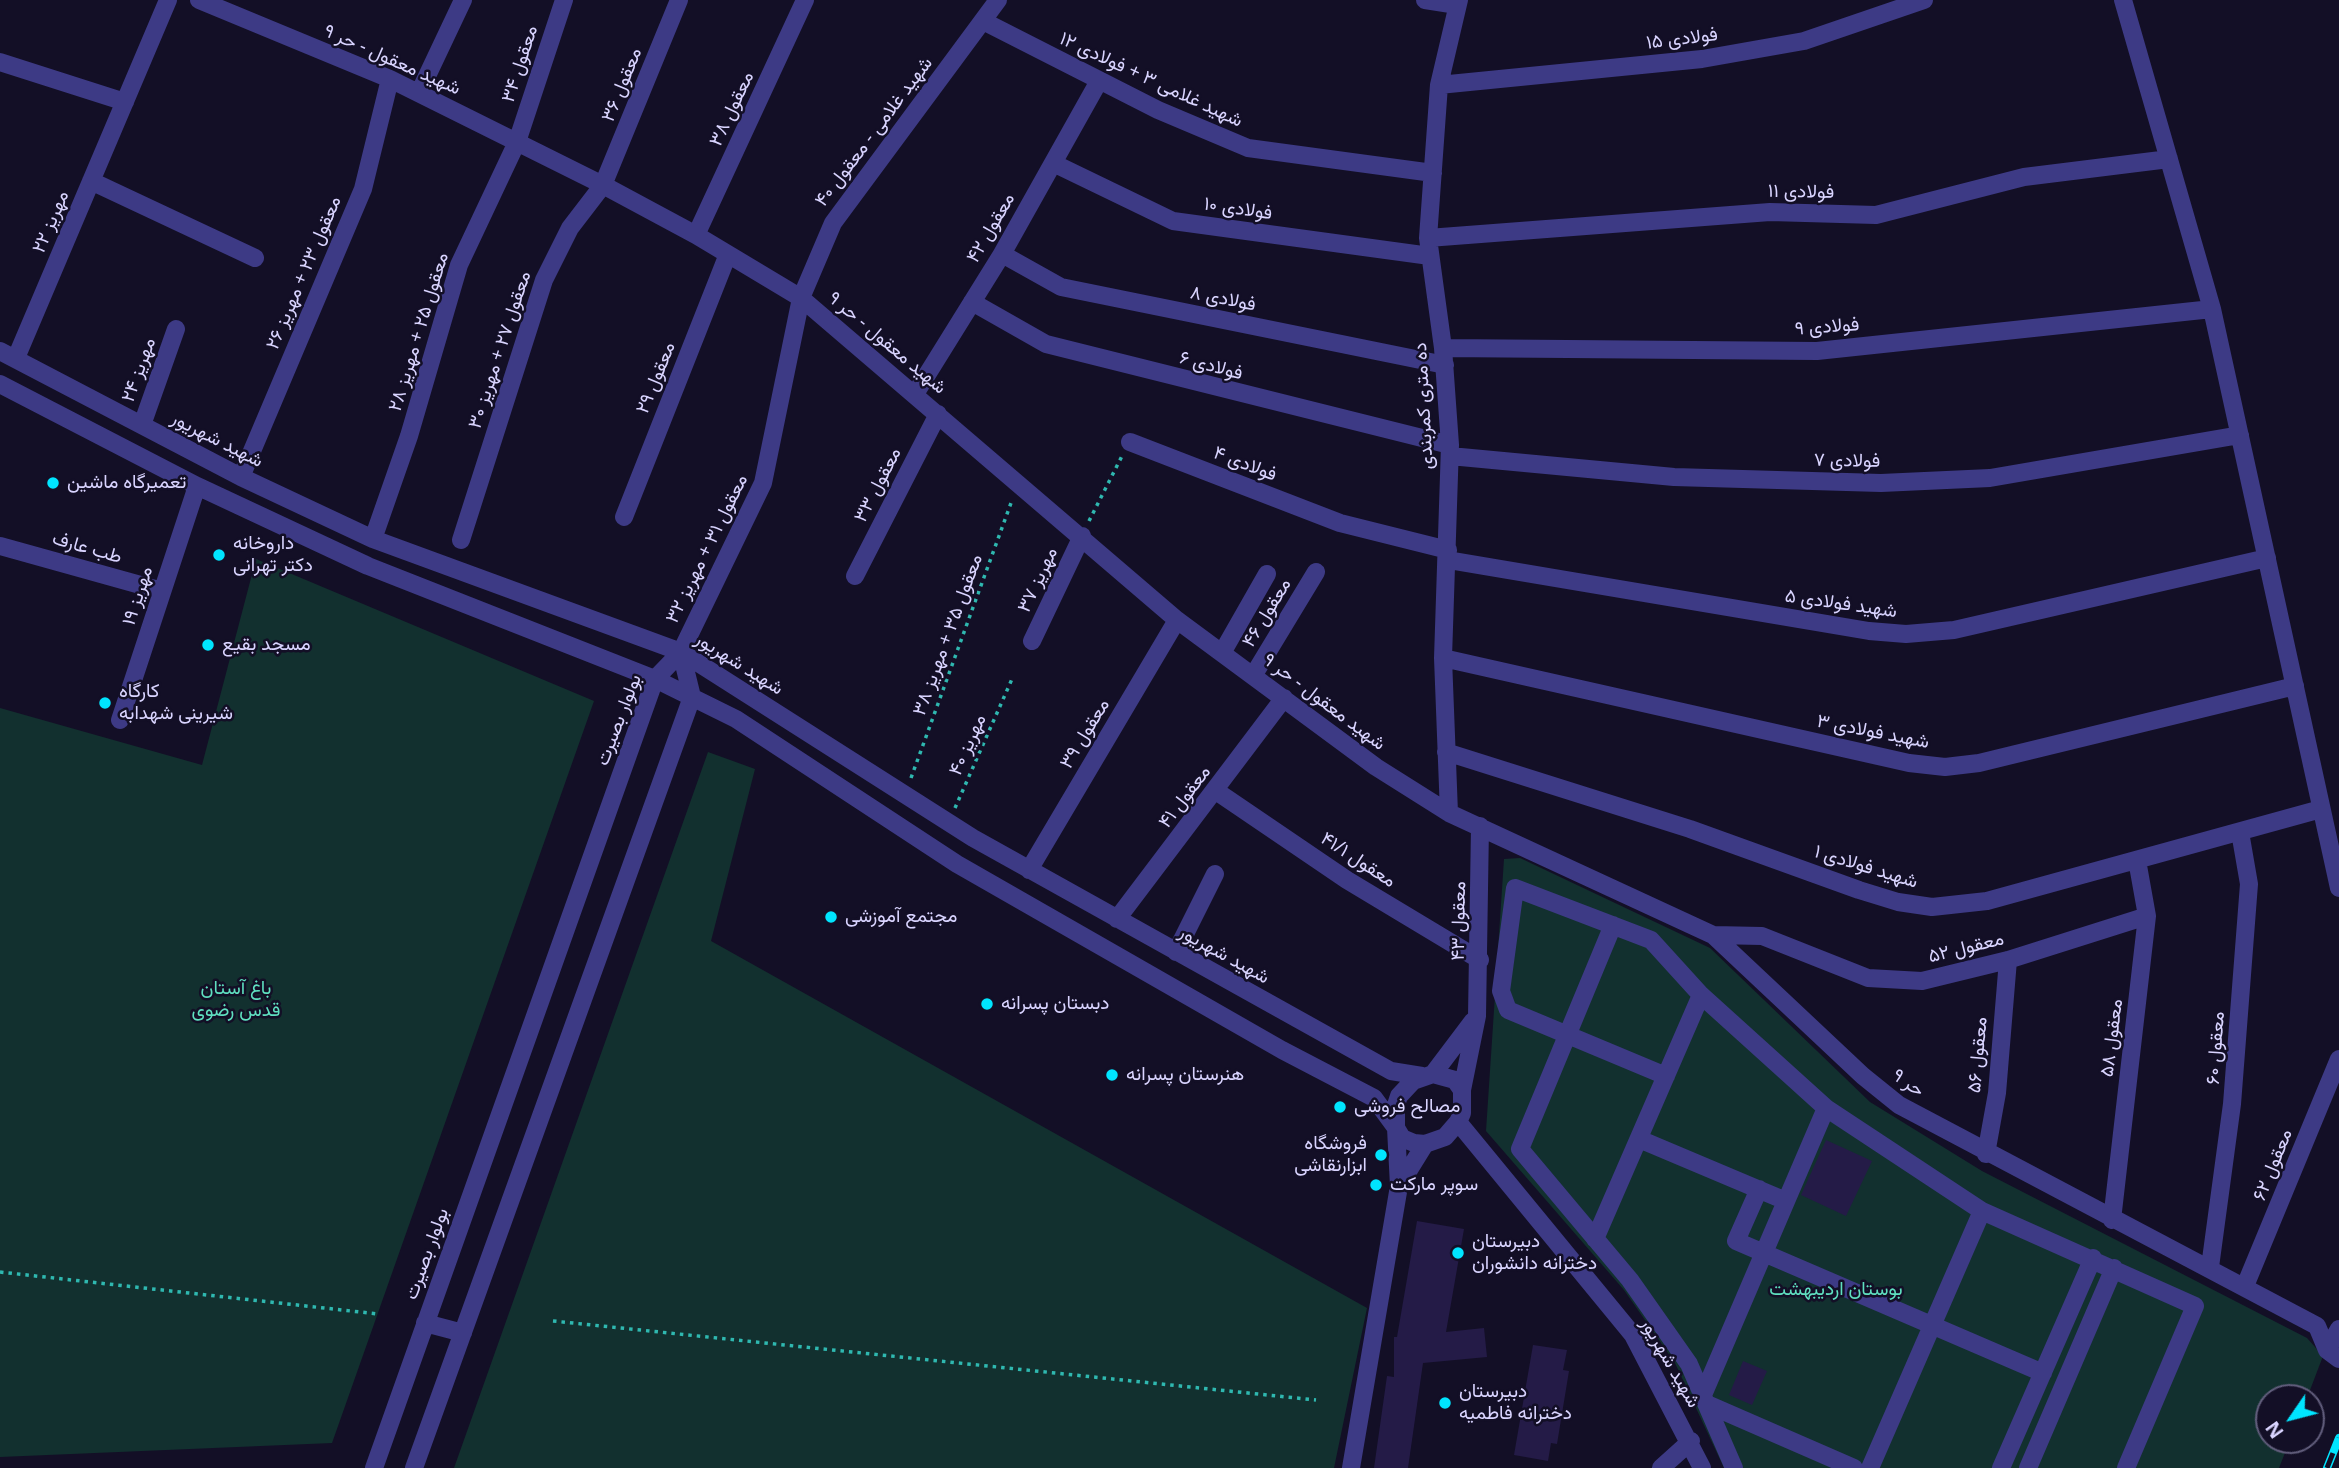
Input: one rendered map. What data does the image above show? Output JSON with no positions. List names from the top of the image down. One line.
{"streets":{"street":["فولادی ۱۵","شهید معقول - حر ۹","معقول ۳۴","شهید غلامی ۳ + فولادی ۱۲","معقول ۳۶","معقول ۳۸","شهید غلامی - معقول ۴۰","فولادی ۱۱","فولادی ۱۰","مهریز ۲۲","معقول ۴۲","معقول ۲۳ + مهریز ۲۶","فولادی ۸","فولادی ۹","معقول ۲۵ + مهریز ۲۸","معقول ۲۷ + مهریز ۳۰","فولادی ۶","مهریز ۲۴","معقول ۲۹","ده متری کمربندی","شهید شهریور","فولادی ۷","فولادی ۴","معقول ۳۳","طب عارف","معقول ۳۱ + مهریز ۳۲","مهریز ۳۷","مهریز ۱۹","شهید فولادی ۵","معقول ۴۶","بولوار بصیرت","شهید فولادی ۳","معقول ۳۹","معقول ۴۱","معقول ۴۱/۱","شهید فولادی ۱","معقول ۴۳","معقول ۵۲","معقول ۵۸","معقول ۶۰","معقول ۵۶","حر ۹","معقول ۶۲"],"path":["معقول ۳۵ + مهریز ۳۸","مهریز ۴۰"]},"crossings":[["فولادی ۱۵","ده متری کمربندی"],["شهید معقول - حر ۹","معقول ۳۴"],["شهید معقول - حر ۹","معقول ۳۶"],["شهید معقول - حر ۹","معقول ۳۸"],["شهید معقول - حر ۹","شهید غلامی - معقول ۴۰"],["شهید معقول - حر ۹","معقول ۴۲"],["شهید معقول - حر ۹","معقول ۲۳ + مهریز ۲۶"],["شهید معقول - حر ۹","معقول ۲۵ + مهریز ۲۸"],["شهید معقول - حر ۹","معقول ۲۷ + مهریز ۳۰"],["شهید معقول - حر ۹","معقول ۲۹"],["شهید معقول - حر ۹","ده متری کمربندی"],["شهید معقول - حر ۹","معقول ۳۳"],["شهید معقول - حر ۹","معقول ۳۱ + مهریز ۳۲"],["شهید معقول - حر ۹","مهریز ۳۷"],["شهید معقول - حر ۹","معقول ۴۶"],["شهید معقول - حر ۹","معقول ۳۵ + مهریز ۳۸"],["شهید معقول - حر ۹","معقول ۳۹"],["شهید معقول - حر ۹","معقول ۴۱"],["شهید معقول - حر ۹","معقول ۴۳"],["شهید معقول - حر ۹","حر ۹"],["معقول ۳۴","معقول ۲۵ + مهریز ۲۸"],["شهید غلامی ۳ + فولادی ۱۲","شهید غلامی - معقول ۴۰"],["شهید غلامی ۳ + فولادی ۱۲","معقول ۴۲"],["شهید غلامی ۳ + فولادی ۱۲","ده متری کمربندی"],["معقول ۳۶","معقول ۲۷ + مهریز ۳۰"],["شهید غلامی - معقول ۴۰","معقول ۳۱ + مهریز ۳۲"],["فولادی ۱۱","فولادی ۱۰"],["فولادی ۱۱","ده متری کمربندی"],["فولادی ۱۰","معقول ۴۲"],["فولادی ۱۰","ده متری کمربندی"],["مهریز ۲۲","شهید شهریور"],["معقول ۴۲","فولادی ۸"],["معقول ۴۲","فولادی ۶"],["معقول ۲۳ + مهریز ۲۶","شهید شهریور"],["فولادی ۸","فولادی ۹"],["فولادی ۸","ده متری کمربندی"],["فولادی ۹","ده متری کمربندی"],["معقول ۲۵ + مهریز ۲۸","شهید شهریور"],["فولادی ۶","ده متری کمربندی"],["فولادی ۶","فولادی ۷"],["مهریز ۲۴","شهید شهریور"],["ده متری کمربندی","فولادی ۷"],["ده متری کمربندی","فولادی ۴"],["ده متری کمربندی","شهید فولادی ۵"],["ده متری کمربندی","شهید فولادی ۳"],["ده متری کمربندی","شهید فولادی ۱"],["شهید شهریور","معقول ۳۱ + مهریز ۳۲"],["شهید شهریور","معقول ۳۵ + مهریز ۳۸"],["شهید شهریور","بولوار بصیرت"],["شهید شهریور","معقول ۳۹"],["شهید شهریور","مهریز ۴۰"],["شهید شهریور","معقول ۴۱"],["شهید شهریور","معقول ۴۳"],["فولادی ۴","شهید فولادی ۵"],["طب عارف","مهریز ۱۹"],["معقول ۳۱ + مهریز ۳۲","بولوار بصیرت"],["معقول ۴۱","معقول ۴۱/۱"],["معقول ۴۱/۱","معقول ۴۳"],["شهید فولادی ۱","معقول ۵۸"],["شهید فولادی ۱","معقول ۶۰"],["معقول ۴۳","حر ۹"],["معقول ۵۲","معقول ۵۸"],["معقول ۵۲","معقول ۵۶"],["معقول ۵۲","حر ۹"],["معقول ۵۸","حر ۹"],["معقول ۶۰","حر ۹"],["معقول ۵۶","حر ۹"],["حر ۹","معقول ۶۲"]],"parks":["باغ آستان قدس رضوی","بوستان اردیبهشت"],"places":["تعمیرگاه ماشین","داروخانه دکتر تهرانی","مسجد بقیع","کارگاه شیرینی شهدابه","مجتمع آموزشی","دبستان پسرانه","هنرستان پسرانه","مصالح فروشی","فروشگاه ابزارنقاشی","سوپر مارکت","دبیرستان دخترانه دانشوران","دبیرستان دخترانه فاطمیه"],"north":"bottom left"}
